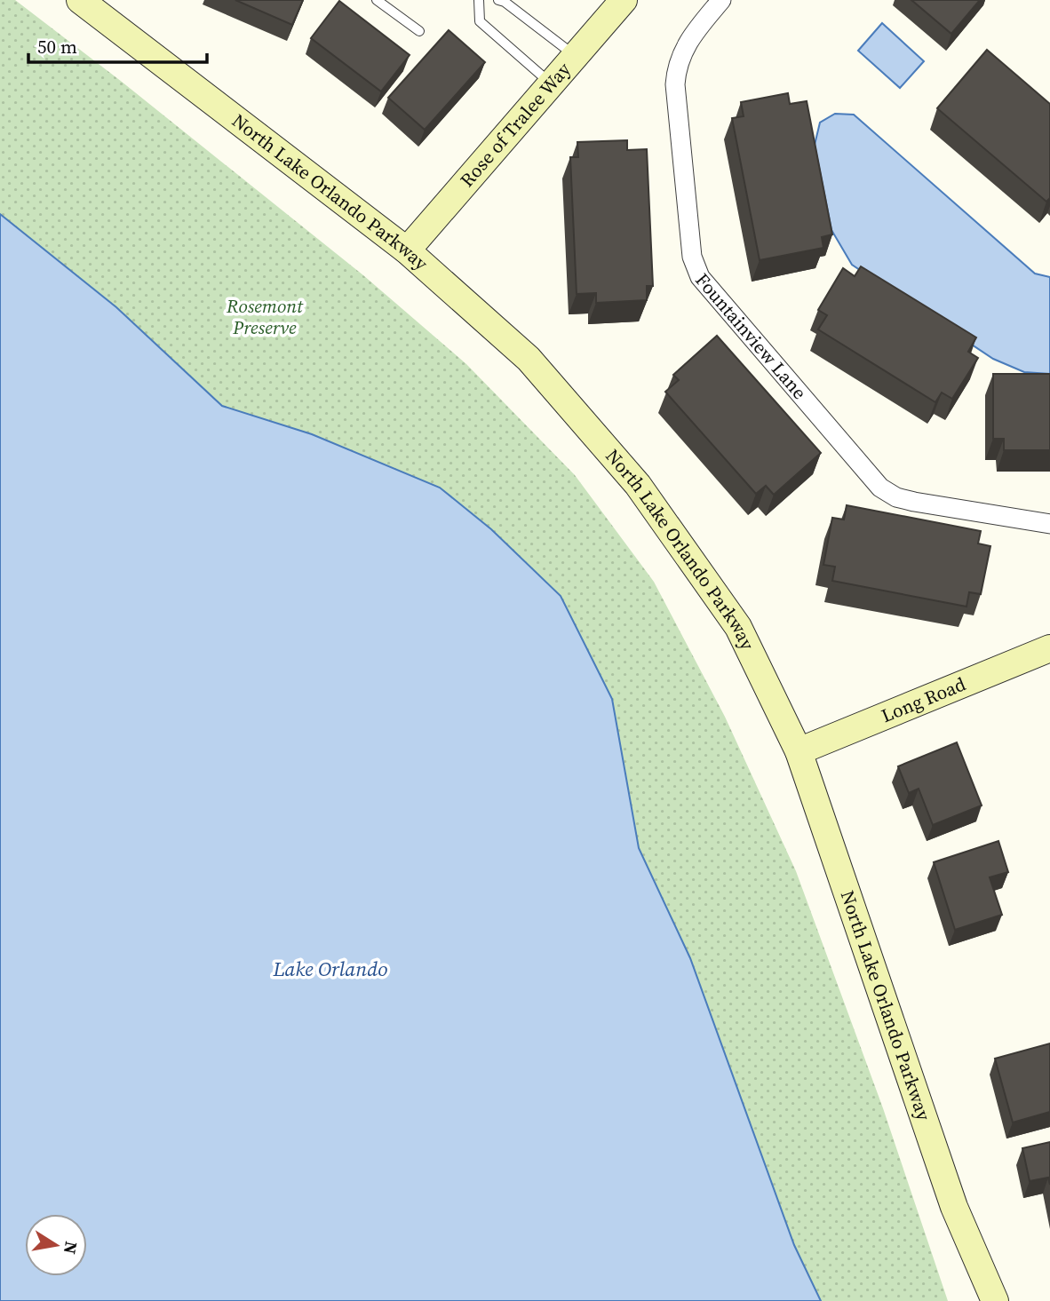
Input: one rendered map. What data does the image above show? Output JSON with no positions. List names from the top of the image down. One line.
{"streets":{"street":["Rose of Tralee Way","North Lake Orlando Parkway","Fountainview Lane","Long Road"]},"crossings":[["Rose of Tralee Way","North Lake Orlando Parkway"],["North Lake Orlando Parkway","Long Road"]],"water":["Lake Orlando"],"parks":["Rosemont Preserve"],"scale_bar":"50 m","north":"right"}
